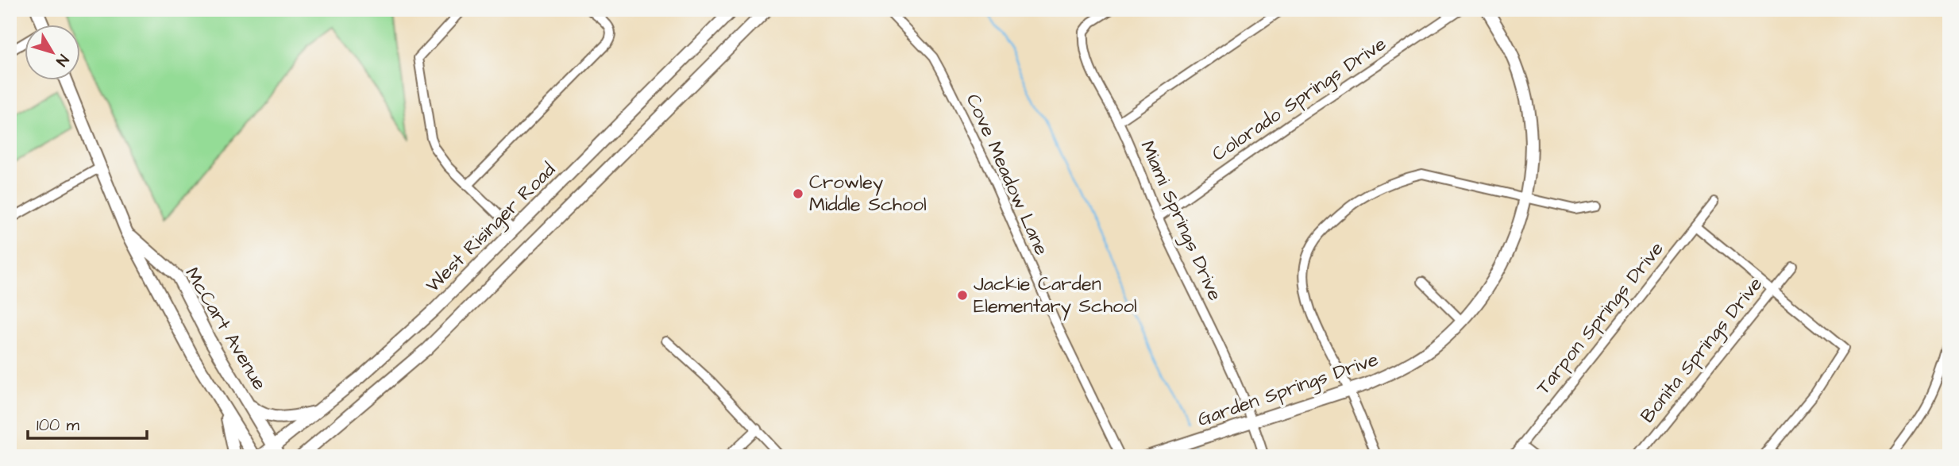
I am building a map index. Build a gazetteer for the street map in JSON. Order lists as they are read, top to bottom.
{
  "streets": {
    "main road": ["West Risinger Road", "McCart Avenue", "Garden Springs Drive"],
    "street": [
      "Colorado Springs Drive",
      "Cove Meadow Lane",
      "Miami Springs Drive",
      "Tarpon Springs Drive",
      "Bonita Springs Drive"
    ]
  },
  "crossings": [
    ["Colorado Springs Drive", "Miami Springs Drive"],
    ["Miami Springs Drive", "Garden Springs Drive"],
    ["West Risinger Road", "McCart Avenue"]
  ],
  "places": ["Crowley Middle School", "Jackie Carden Elementary School"],
  "scale_bar": "100 m",
  "north": "bottom right"
}
